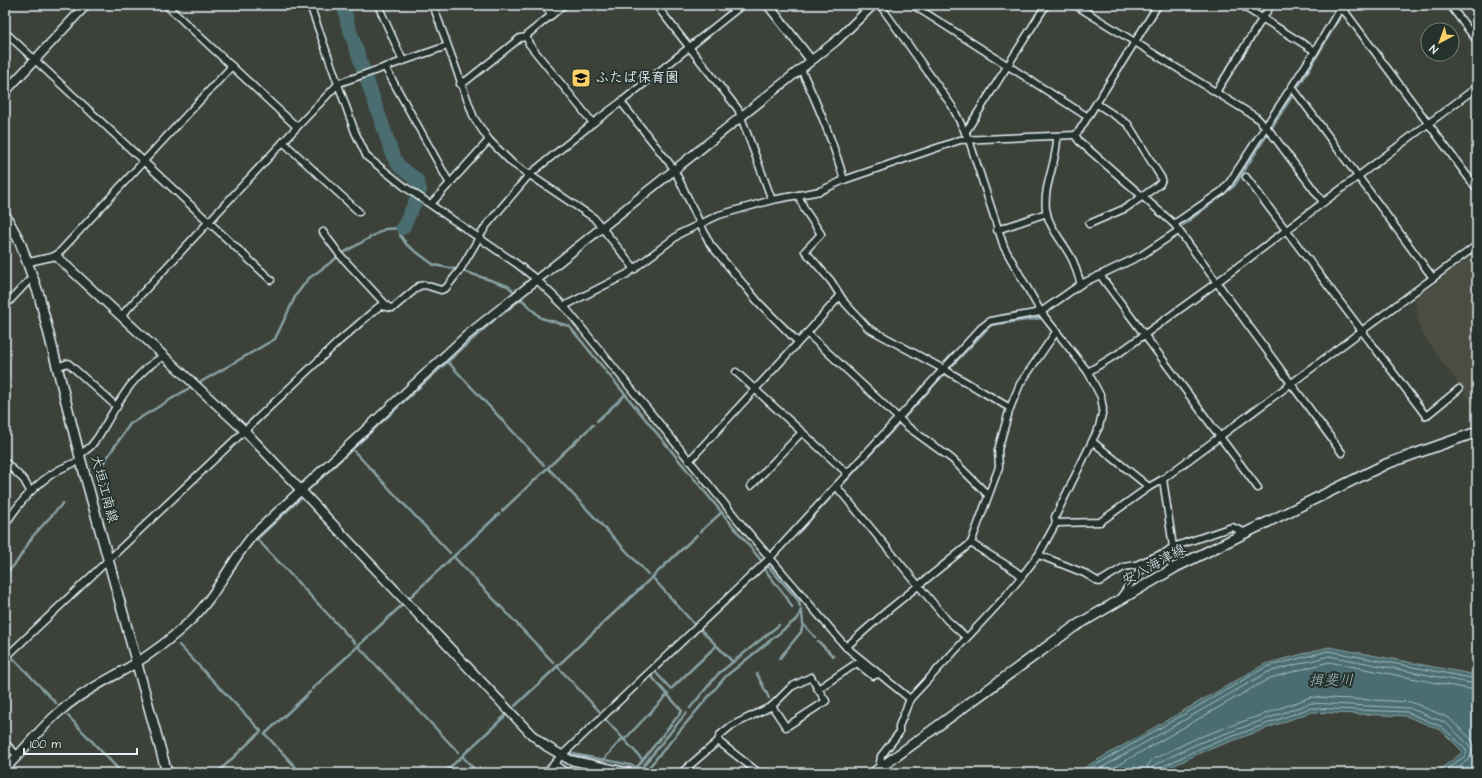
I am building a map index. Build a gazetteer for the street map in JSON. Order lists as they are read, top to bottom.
{
  "streets": {
    "main road": ["大垣江南線", "安八海津線"]
  },
  "water": ["揖斐川"],
  "places": {
    "school or university": ["ふたば保育園"]
  },
  "scale_bar": "100 m",
  "north": "bottom left"
}
